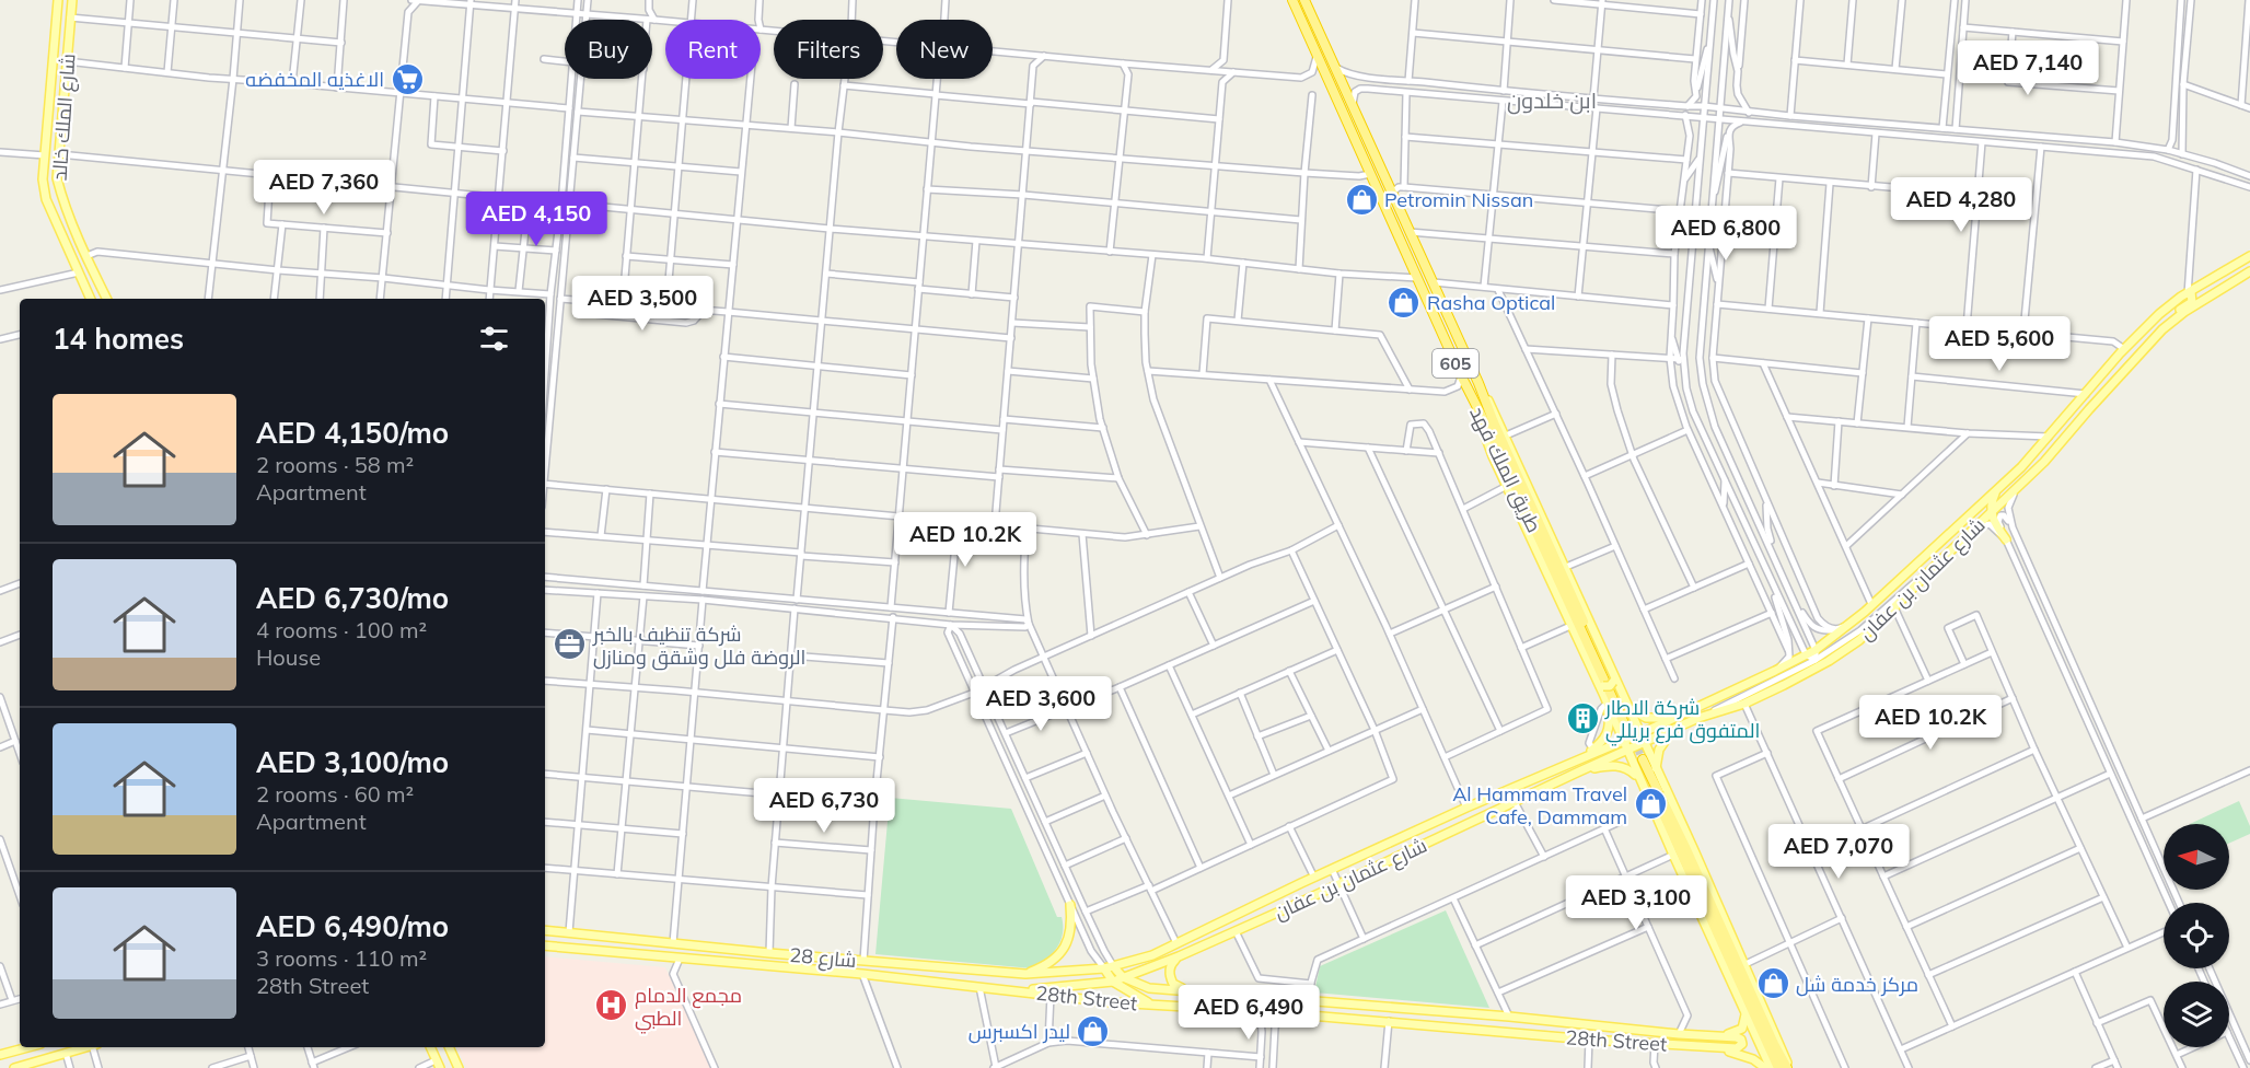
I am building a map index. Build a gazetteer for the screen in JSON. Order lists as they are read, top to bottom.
{
  "streets": {
    "highway": ["605", "طريق الملك فهد"],
    "main road": [
      "شارع الملك خالد",
      "شارع عثمان بن عفان",
      "شارع 28",
      "28th Street"
    ]
  },
  "crossings": [
    ["شارع عثمان بن عفان", "شارع 28"],
    ["شارع عثمان بن عفان", "28th Street"]
  ],
  "districts": ["ابن خلدون"],
  "places": {
    "supermarket": ["الاغذيه المخفضه"],
    "shop": [
      "Petromin Nissan",
      "Rasha Optical",
      "Al Hammam Travel Cafe, Dammam",
      "مركز خدمة شل",
      "ليدر اكسبرس"
    ],
    "office": ["شركة تنظيف بالخبر الروضة فلل وشقق ومنازل"],
    "building": ["شركة الاطار المتفوق فرع بريللي"],
    "hospital": ["مجمع الدمام الطبي"]
  },
  "north": "left",
  "page": {
    "chip": [
      "Buy",
      "Rent",
      "Filters",
      "New"
    ],
    "price": [
      "AED 7,140",
      "AED 7,360",
      "AED 4,280",
      "AED 4,150",
      "AED 6,800",
      "AED 3,500",
      "AED 5,600",
      "AED 10.2K",
      "AED 3,600",
      "AED 10.2K",
      "AED 6,730",
      "AED 7,070",
      "AED 3,100",
      "AED 6,490"
    ],
    "heading": "14 homes",
    "list": [
      {
        "name": "AED 4,150/mo",
        "note": "2 rooms · 58 m² · Apartment"
      },
      {
        "name": "AED 6,730/mo",
        "note": "4 rooms · 100 m² · House"
      },
      {
        "name": "AED 3,100/mo",
        "note": "2 rooms · 60 m² · Apartment"
      },
      {
        "name": "AED 6,490/mo",
        "note": "3 rooms · 110 m² · 28th Street"
      }
    ]
  }
}
